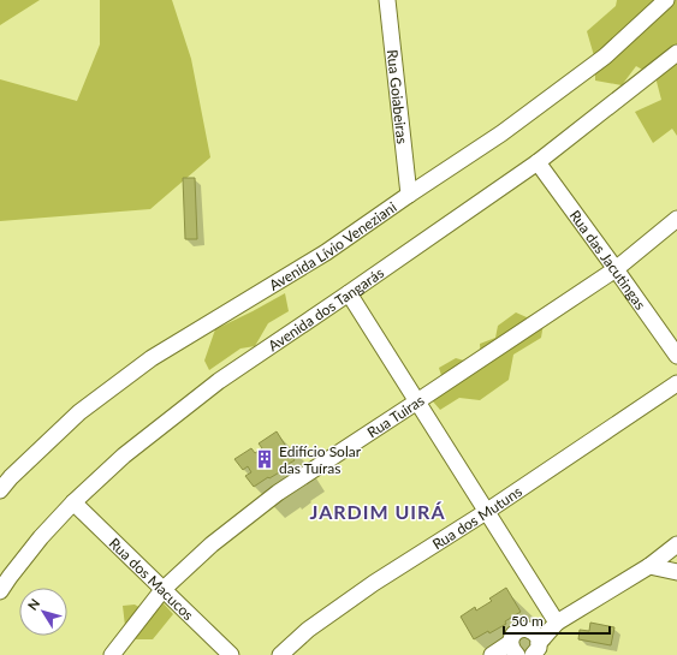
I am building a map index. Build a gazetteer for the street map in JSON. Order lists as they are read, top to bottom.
{
  "streets": {
    "street": [
      "Rua Goiabeiras",
      "Avenida Lívio Veneziani",
      "Rua das Jacutingas",
      "Avenida dos Tangarás",
      "Rua Tuiras",
      "Rua dos Mutuns",
      "Rua dos Macucos"
    ]
  },
  "crossings": [
    ["Rua Goiabeiras", "Avenida Lívio Veneziani"],
    ["Rua das Jacutingas", "Avenida dos Tangarás"],
    ["Rua das Jacutingas", "Rua Tuiras"],
    ["Avenida dos Tangarás", "Rua dos Macucos"],
    ["Rua Tuiras", "Rua dos Macucos"]
  ],
  "districts": ["JARDIM UIRÁ"],
  "places": {
    "building": ["Edifício Solar das Tuíras"]
  },
  "scale_bar": "50 m",
  "north": "top left"
}
